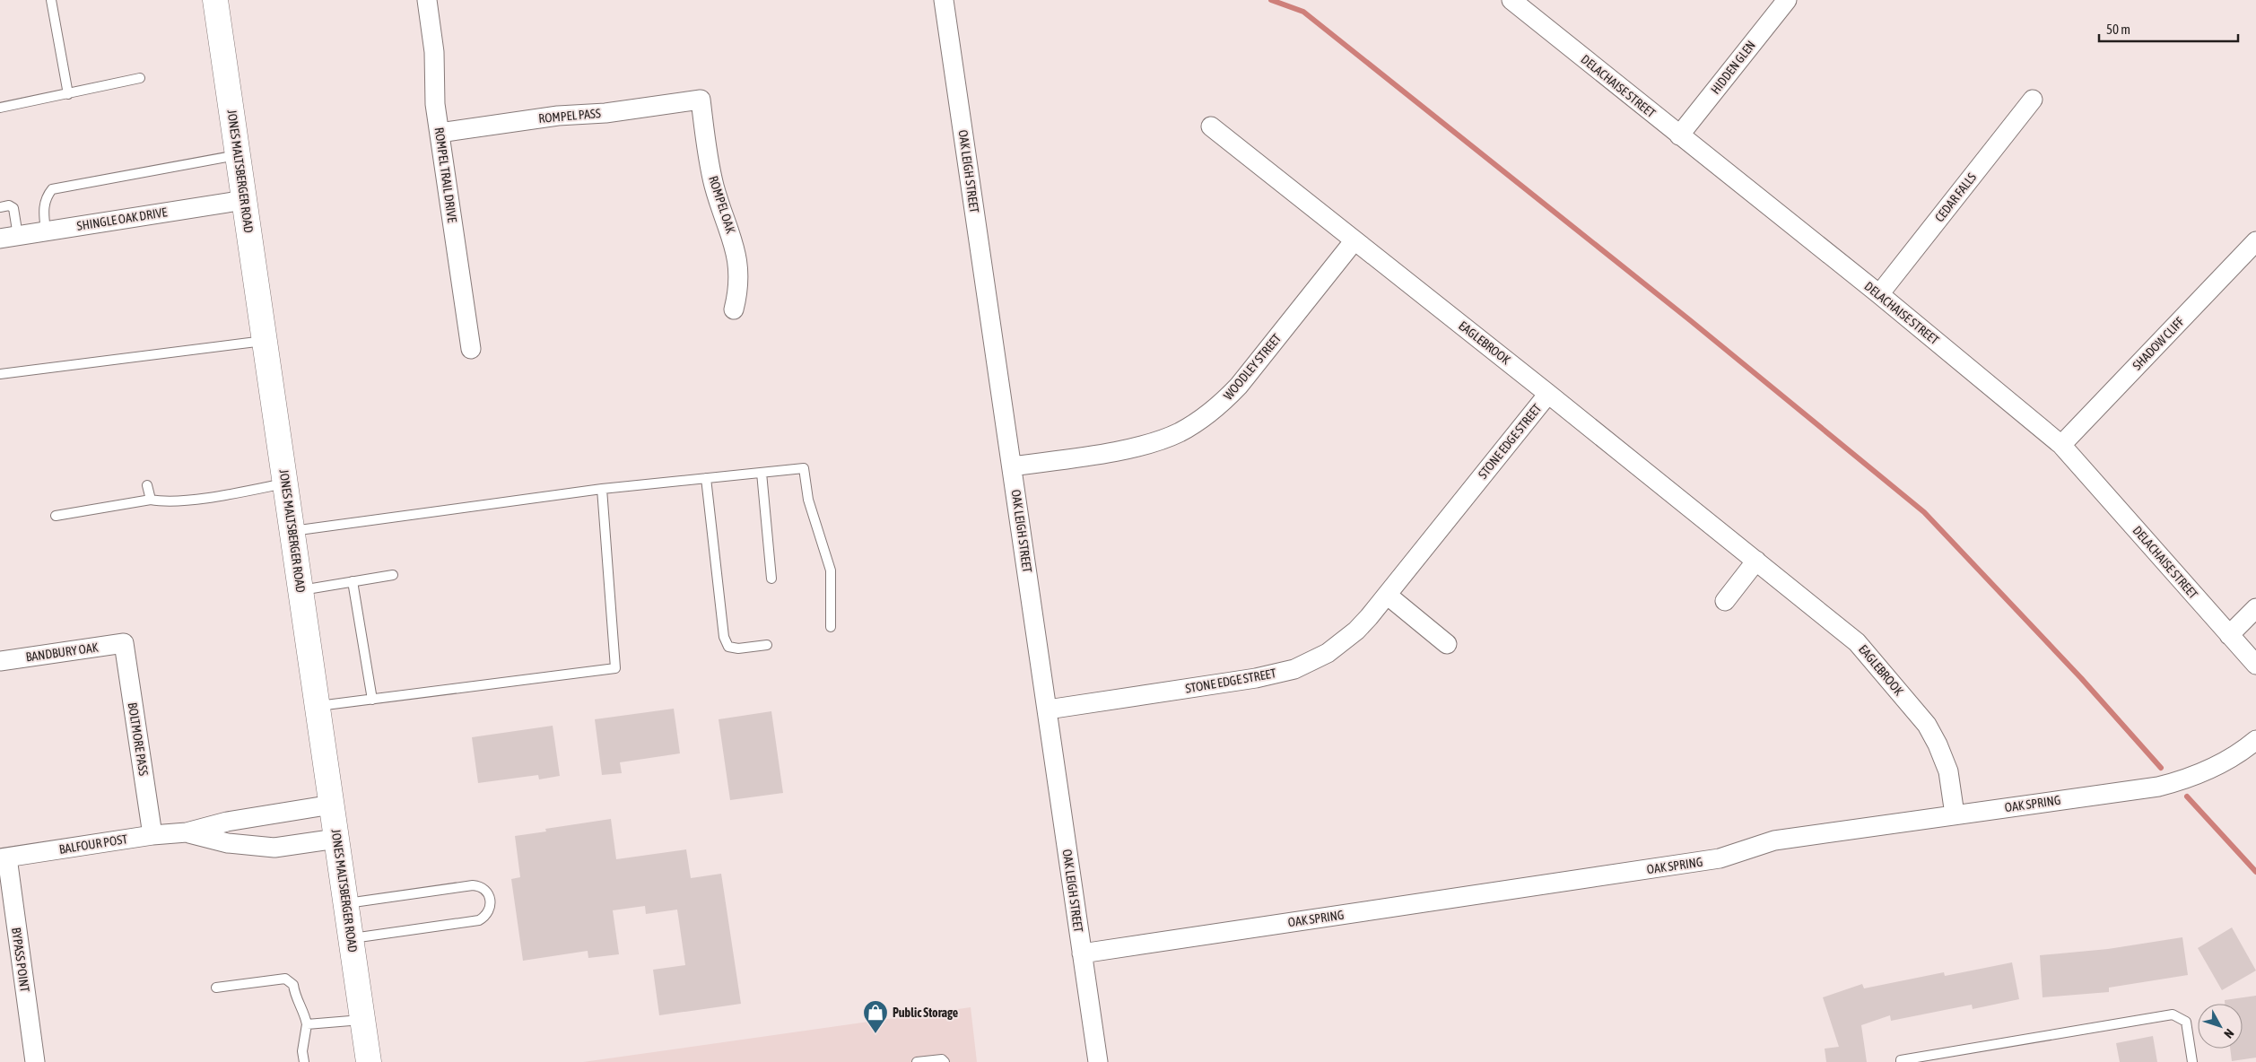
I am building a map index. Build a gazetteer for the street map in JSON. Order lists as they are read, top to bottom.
{
  "streets": {
    "main road": ["JONES MALTSBERGER ROAD"],
    "street": [
      "HIDDEN GLEN",
      "DELACHAISE STREET",
      "ROMPEL PASS",
      "OAK LEIGH STREET",
      "ROMPEL TRAIL DRIVE",
      "CEDAR FALLS",
      "ROMPEL OAK",
      "SHINGLE OAK DRIVE",
      "EAGLEBROOK",
      "SHADOW CLIFF",
      "WOODLEY STREET",
      "STONE EDGE STREET",
      "BANDBURY OAK",
      "BOLTMORE PASS",
      "OAK SPRING",
      "BALFOUR POST",
      "BYPASS POINT"
    ]
  },
  "crossings": [
    ["HIDDEN GLEN", "DELACHAISE STREET"],
    ["DELACHAISE STREET", "CEDAR FALLS"],
    ["DELACHAISE STREET", "SHADOW CLIFF"],
    ["ROMPEL PASS", "ROMPEL TRAIL DRIVE"],
    ["ROMPEL PASS", "ROMPEL OAK"],
    ["JONES MALTSBERGER ROAD", "SHINGLE OAK DRIVE"],
    ["JONES MALTSBERGER ROAD", "BALFOUR POST"],
    ["OAK LEIGH STREET", "WOODLEY STREET"],
    ["OAK LEIGH STREET", "STONE EDGE STREET"],
    ["OAK LEIGH STREET", "OAK SPRING"],
    ["EAGLEBROOK", "WOODLEY STREET"],
    ["EAGLEBROOK", "STONE EDGE STREET"],
    ["EAGLEBROOK", "OAK SPRING"],
    ["BANDBURY OAK", "BOLTMORE PASS"],
    ["BOLTMORE PASS", "BALFOUR POST"],
    ["BALFOUR POST", "BYPASS POINT"]
  ],
  "places": {
    "shop": ["Public Storage"]
  },
  "scale_bar": "50 m",
  "north": "bottom right"
}
